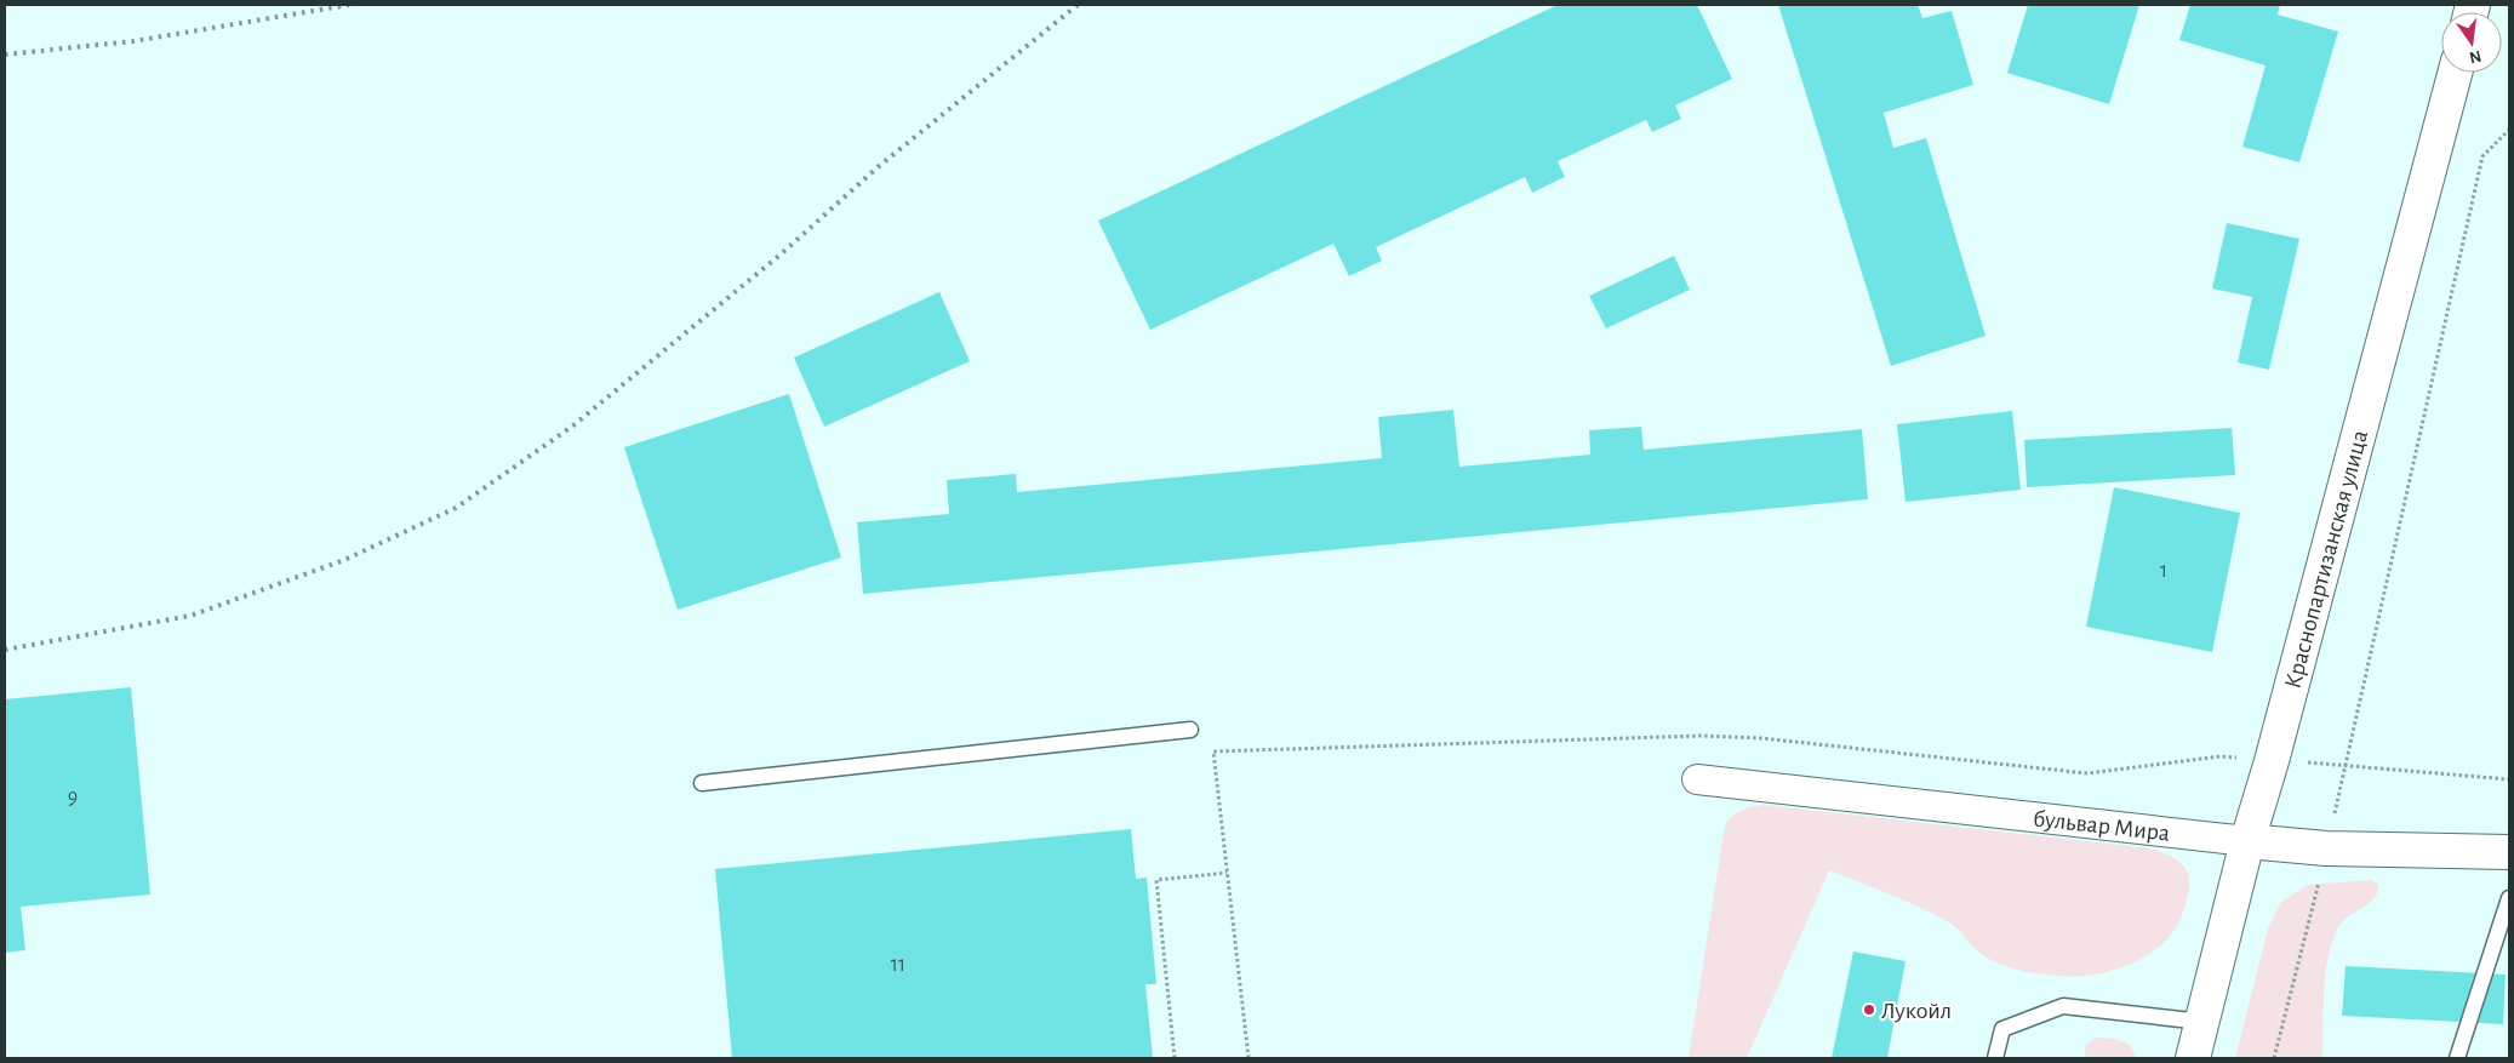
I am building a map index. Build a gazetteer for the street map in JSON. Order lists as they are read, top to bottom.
{
  "streets": {
    "main road": ["Краснопартизанская улица", "бульвар Мира"]
  },
  "crossings": [
    ["Краснопартизанская улица", "бульвар Мира"]
  ],
  "places": ["Лукойл"],
  "house_numbers": ["1", "9", "11"],
  "north": "bottom"
}
